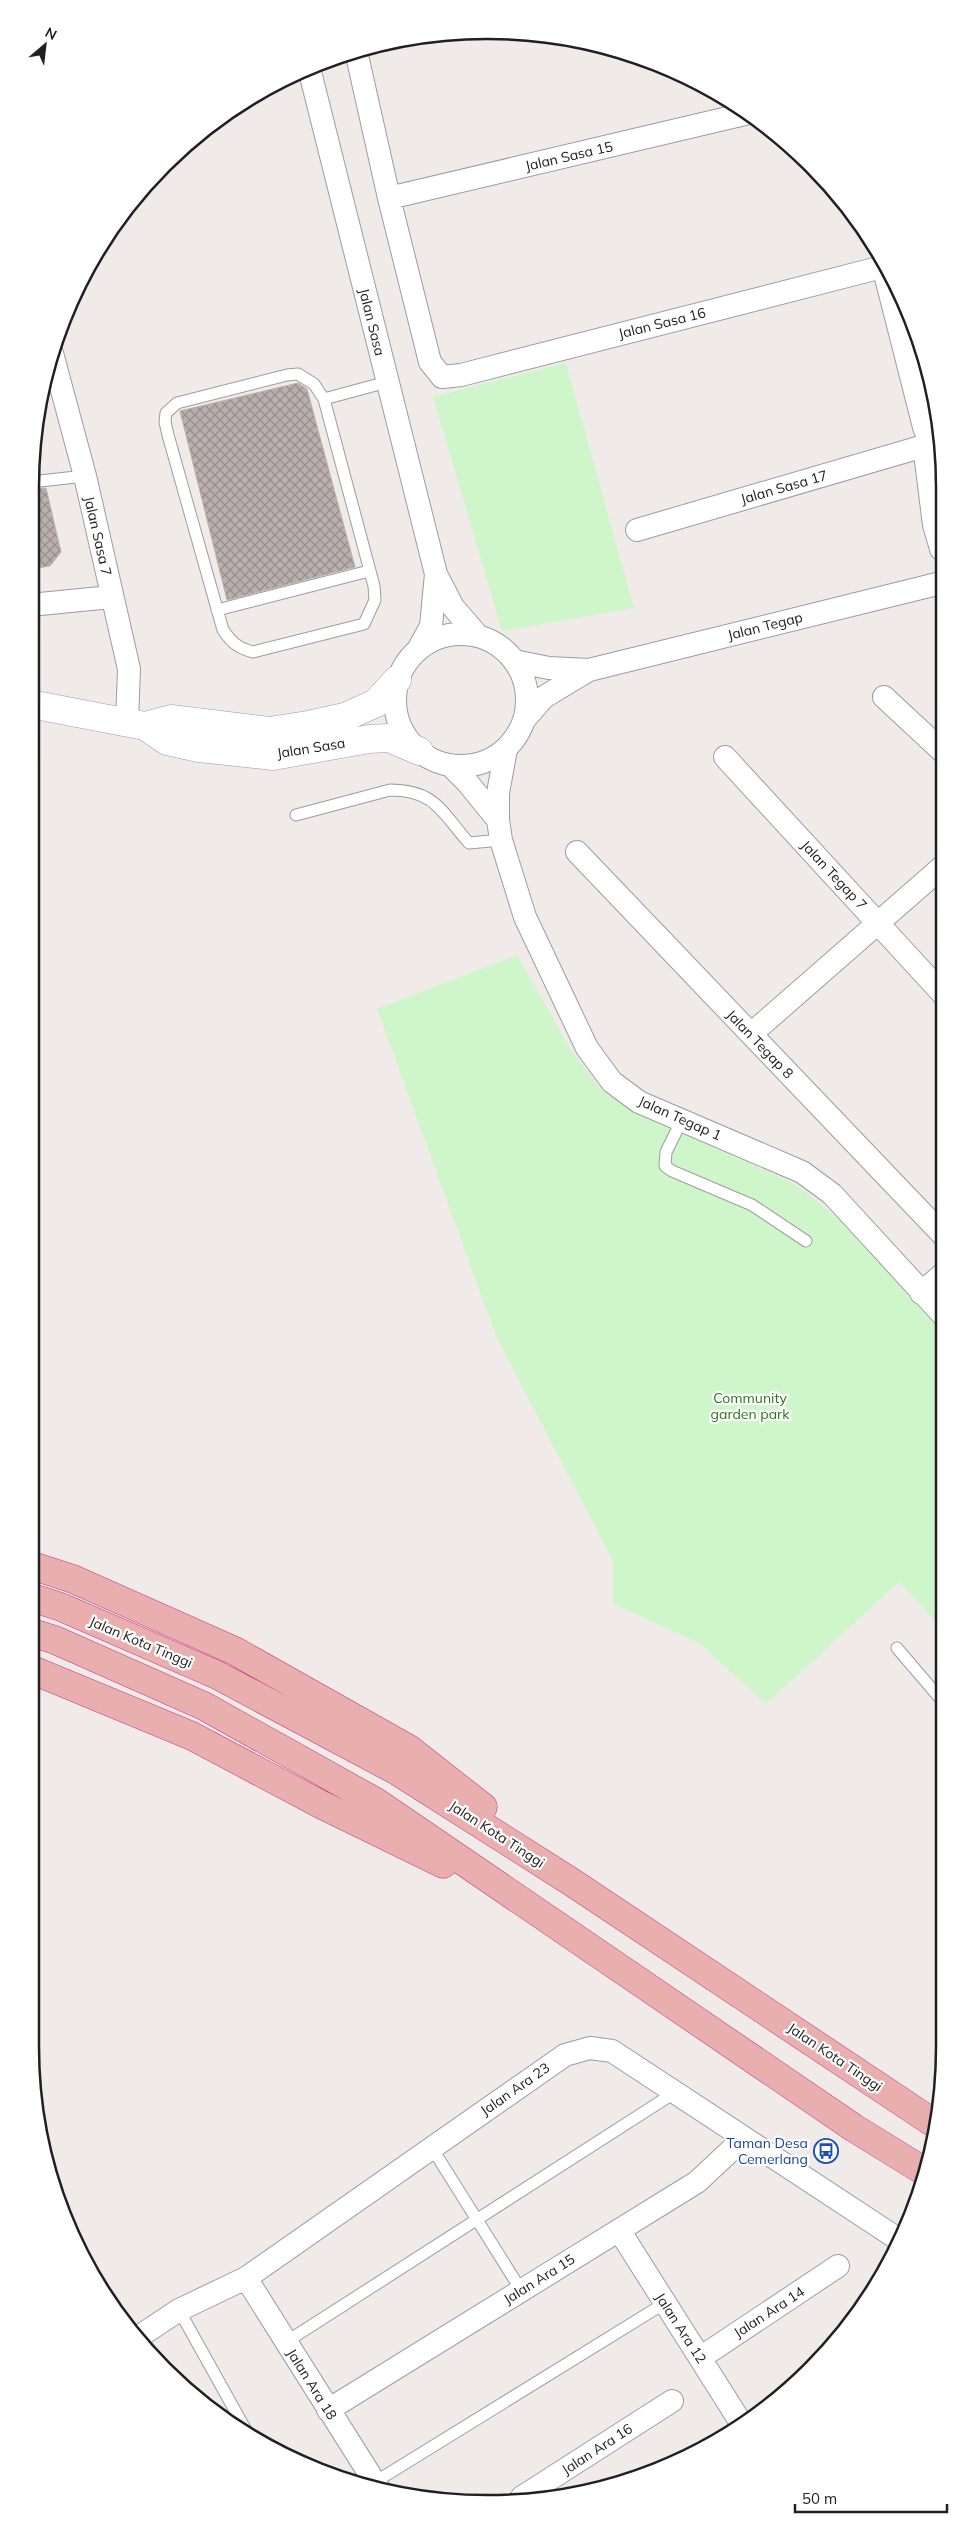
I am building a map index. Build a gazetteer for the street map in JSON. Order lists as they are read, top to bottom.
{
  "streets": {
    "highway": ["Jalan Kota Tinggi"],
    "street": [
      "Jalan Sasa 15",
      "Jalan Sasa",
      "Jalan Sasa 16",
      "Jalan Sasa 17",
      "Jalan Sasa 7",
      "Jalan Tegap",
      "Jalan Tegap 7",
      "Jalan Tegap 8",
      "Jalan Tegap 1",
      "Jalan Ara 23",
      "Jalan Ara 15",
      "Jalan Ara 14",
      "Jalan Ara 12",
      "Jalan Ara 18",
      "Jalan Ara 16"
    ]
  },
  "crossings": [
    ["Jalan Sasa 15", "Jalan Sasa 16"],
    ["Jalan Sasa", "Jalan Sasa 7"],
    ["Jalan Sasa", "Jalan Tegap"],
    ["Jalan Sasa", "Jalan Tegap 1"],
    ["Jalan Tegap", "Jalan Tegap 1"],
    ["Jalan Ara 23", "Jalan Ara 15"],
    ["Jalan Ara 23", "Jalan Ara 18"],
    ["Jalan Ara 15", "Jalan Ara 12"],
    ["Jalan Ara 15", "Jalan Ara 18"],
    ["Jalan Ara 14", "Jalan Ara 12"]
  ],
  "parks": ["Community garden park"],
  "places": {
    "bus stop": ["Taman Desa Cemerlang"]
  },
  "scale_bar": "50 m",
  "north": "top right"
}
